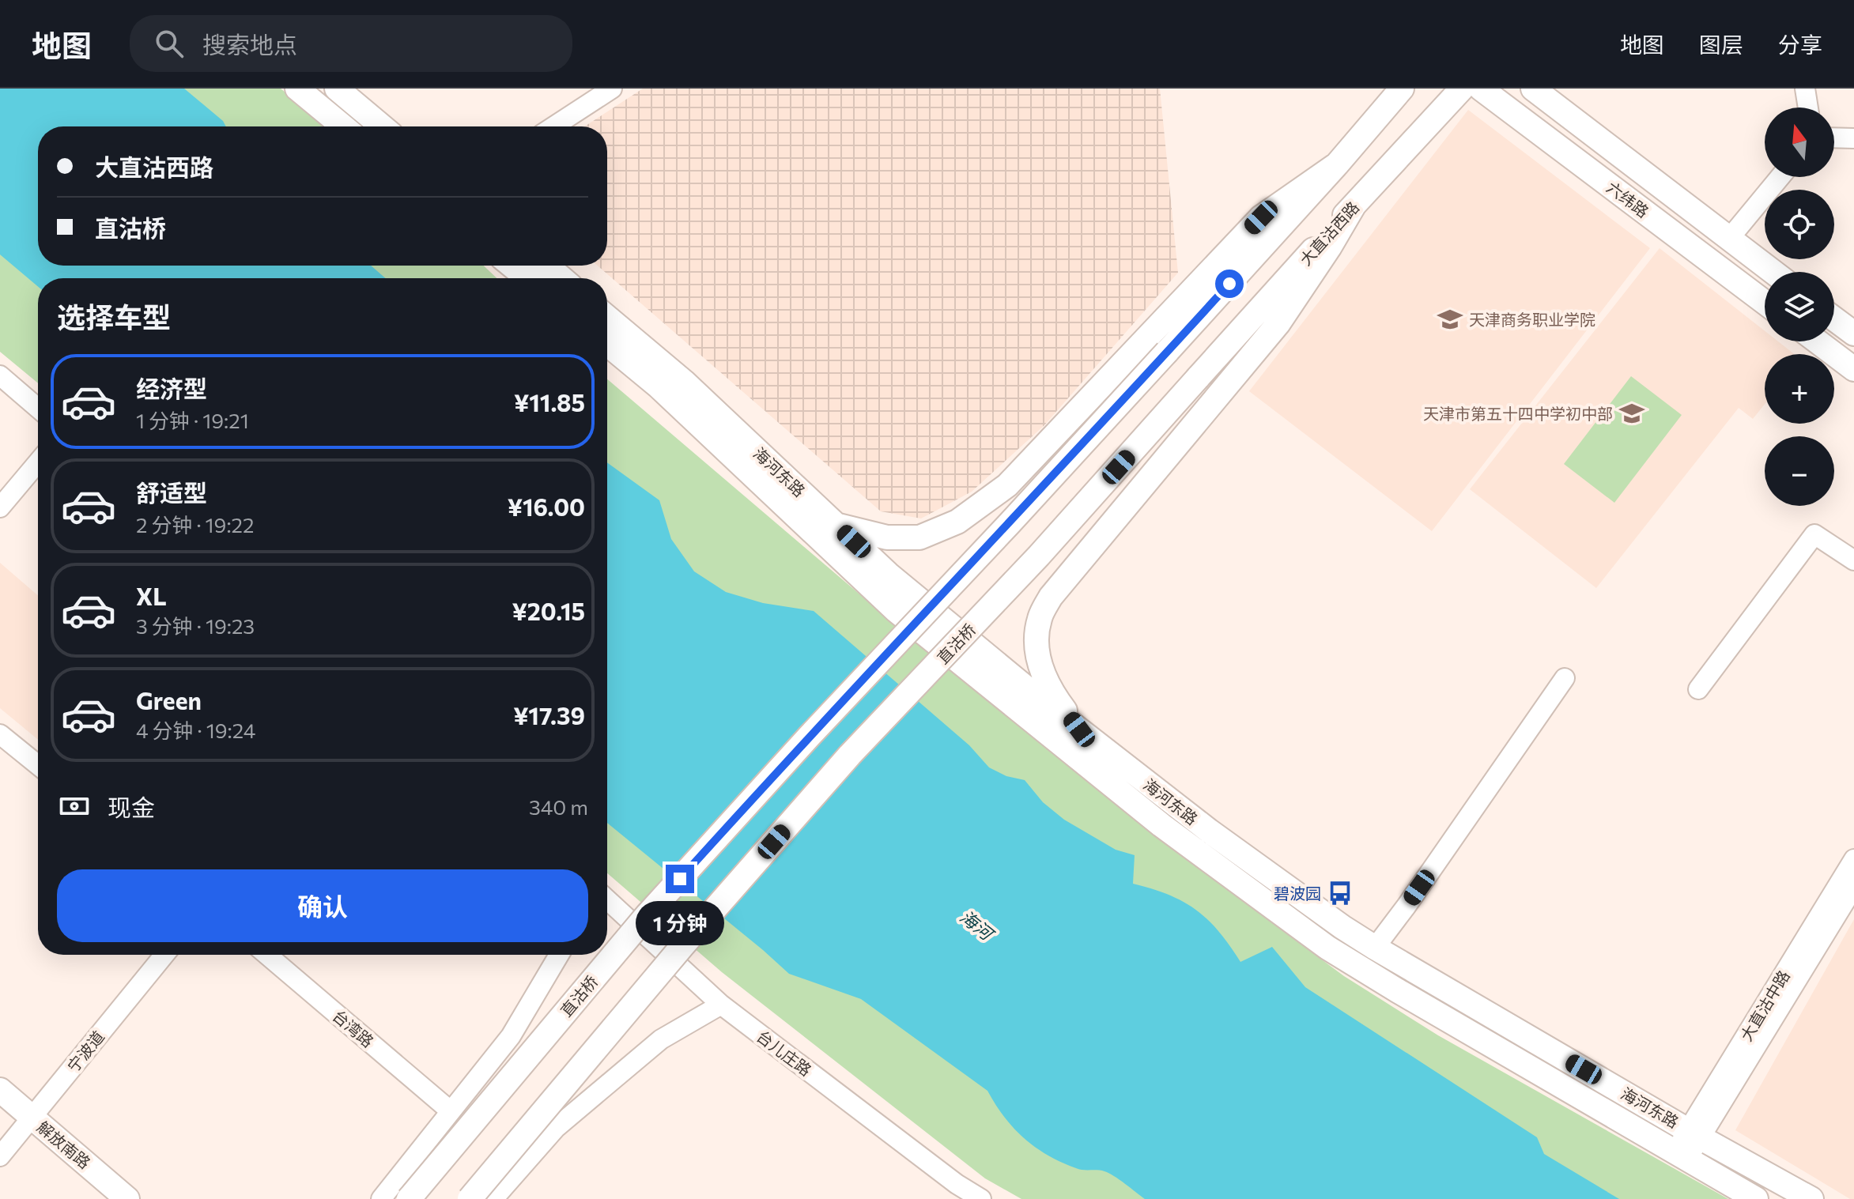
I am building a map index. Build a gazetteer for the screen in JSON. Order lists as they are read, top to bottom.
{
  "streets": {
    "main road": [
      "六纬路",
      "大直沽西路",
      "海河东路",
      "直沽桥",
      "解放南路"
    ],
    "street": [
      "大直沽中路",
      "台湾路",
      "宁波道",
      "台儿庄路"
    ]
  },
  "crossings": [
    ["大直沽西路", "直沽桥"],
    ["海河东路", "大直沽中路"],
    ["宁波道", "解放南路"]
  ],
  "water": ["海河"],
  "places": {
    "school or university": ["天津商务职业学院", "天津市第五十四中学初中部"],
    "bus stop": ["碧波园"]
  },
  "north": "top",
  "page": {
    "header": "地图",
    "search": "搜索地点",
    "nav": ["地图", "图层", "分享"],
    "map_buttons": ["+", "−"],
    "banner": ["大直沽西路", "直沽桥"],
    "heading": "选择车型",
    "list": [
      {
        "name": "经济型",
        "note": "1 分钟 · 19:21",
        "value": "¥11.85"
      },
      {
        "name": "舒适型",
        "note": "2 分钟 · 19:22",
        "value": "¥16.00"
      },
      {
        "name": "XL",
        "note": "3 分钟 · 19:23",
        "value": "¥20.15"
      },
      {
        "name": "Green",
        "note": "4 分钟 · 19:24",
        "value": "¥17.39"
      }
    ],
    "pay": ["现金", "340 m"],
    "buttons": "确认",
    "bubble": "1 分钟"
  }
}
